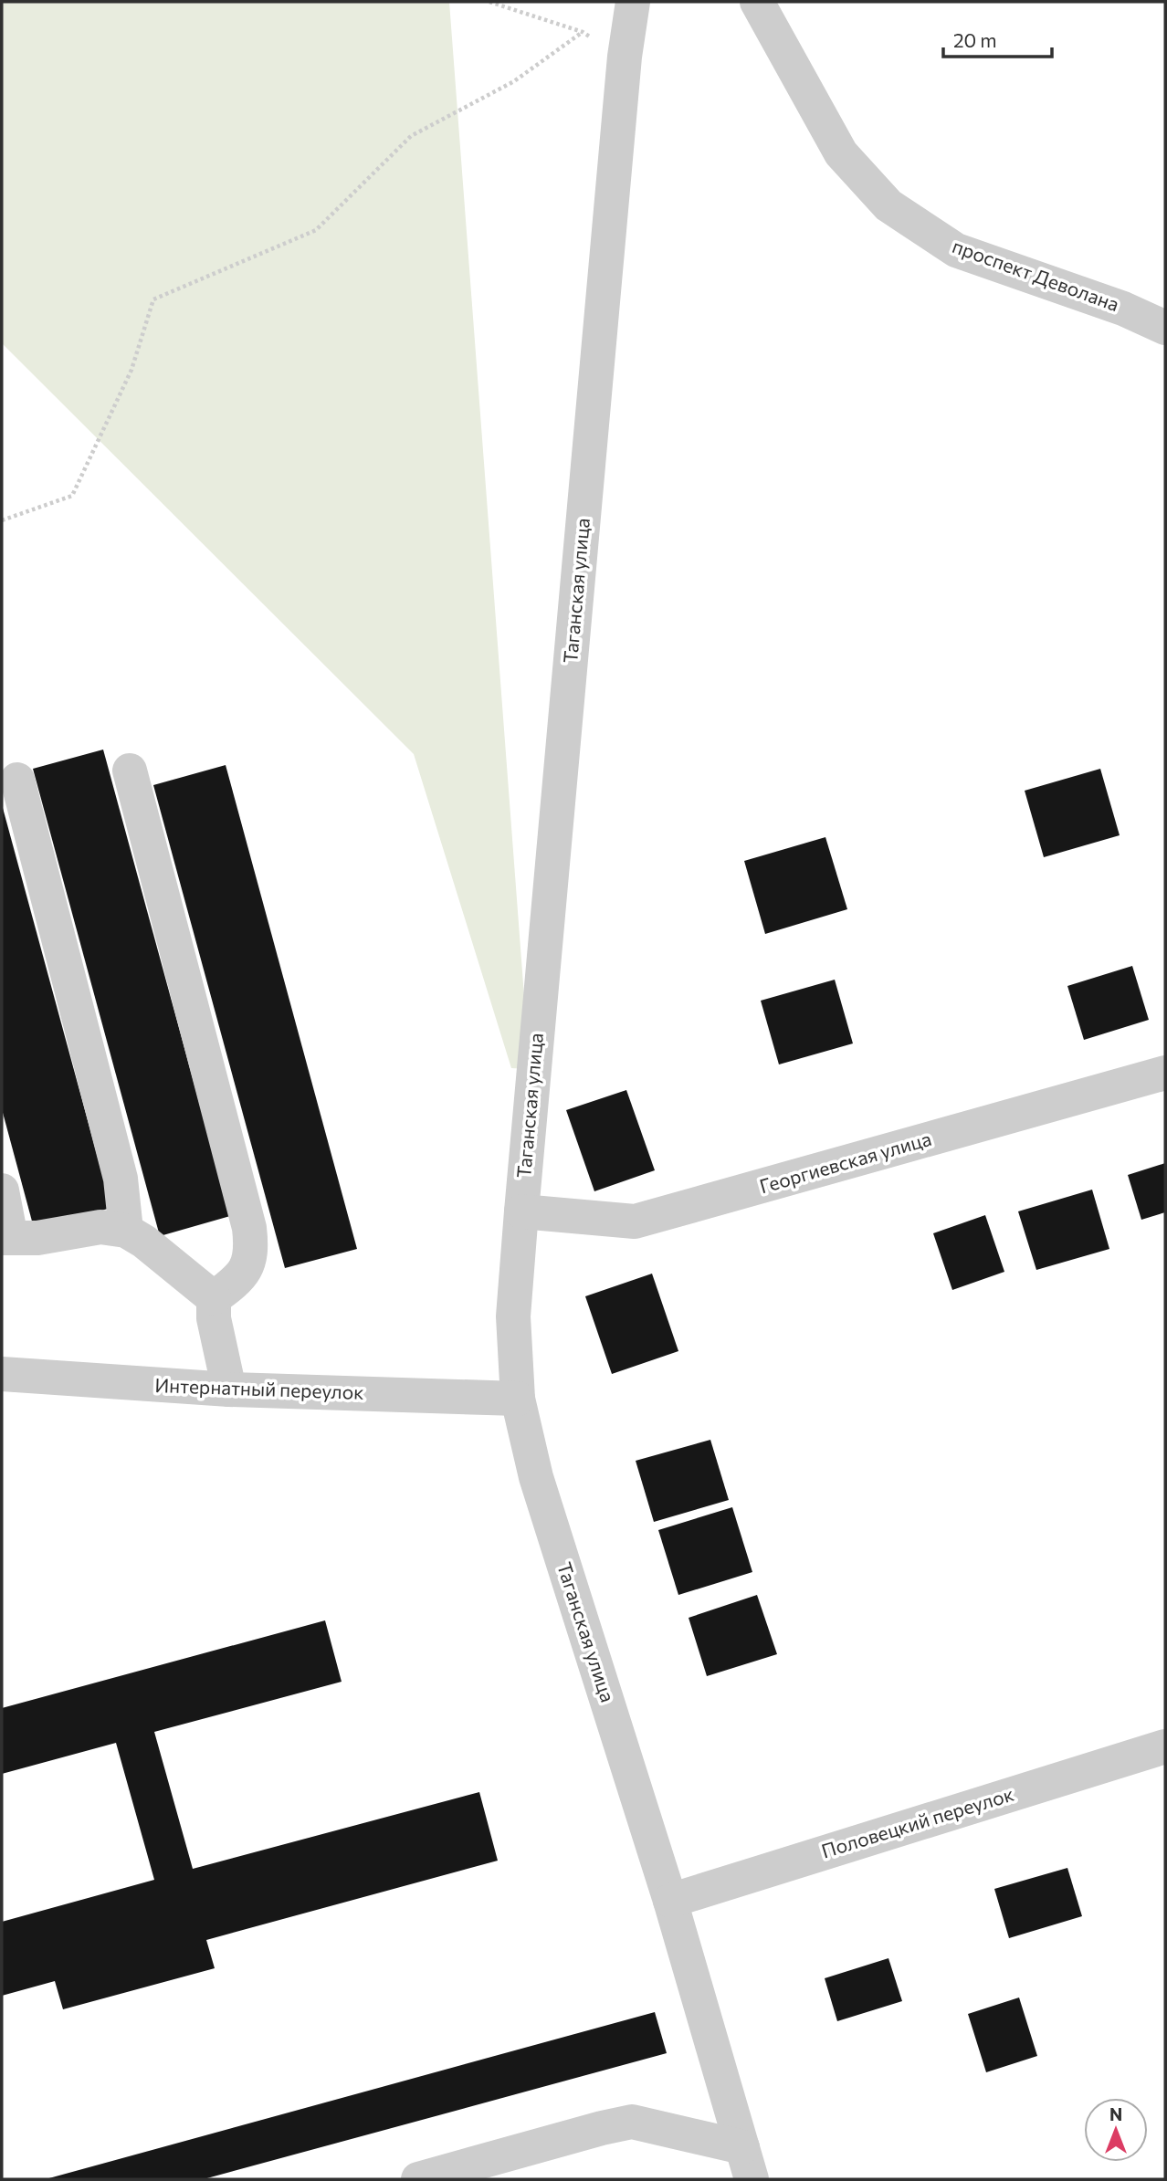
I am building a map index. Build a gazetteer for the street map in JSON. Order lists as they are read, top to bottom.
{
  "streets": {
    "street": [
      "проспект Деволана",
      "Таганская улица",
      "Георгиевская улица",
      "Интернатный переулок",
      "Половецкий переулок"
    ]
  },
  "crossings": [
    ["Таганская улица", "Георгиевская улица"],
    ["Таганская улица", "Интернатный переулок"],
    ["Таганская улица", "Половецкий переулок"]
  ],
  "scale_bar": "20 m",
  "north": "top"
}
